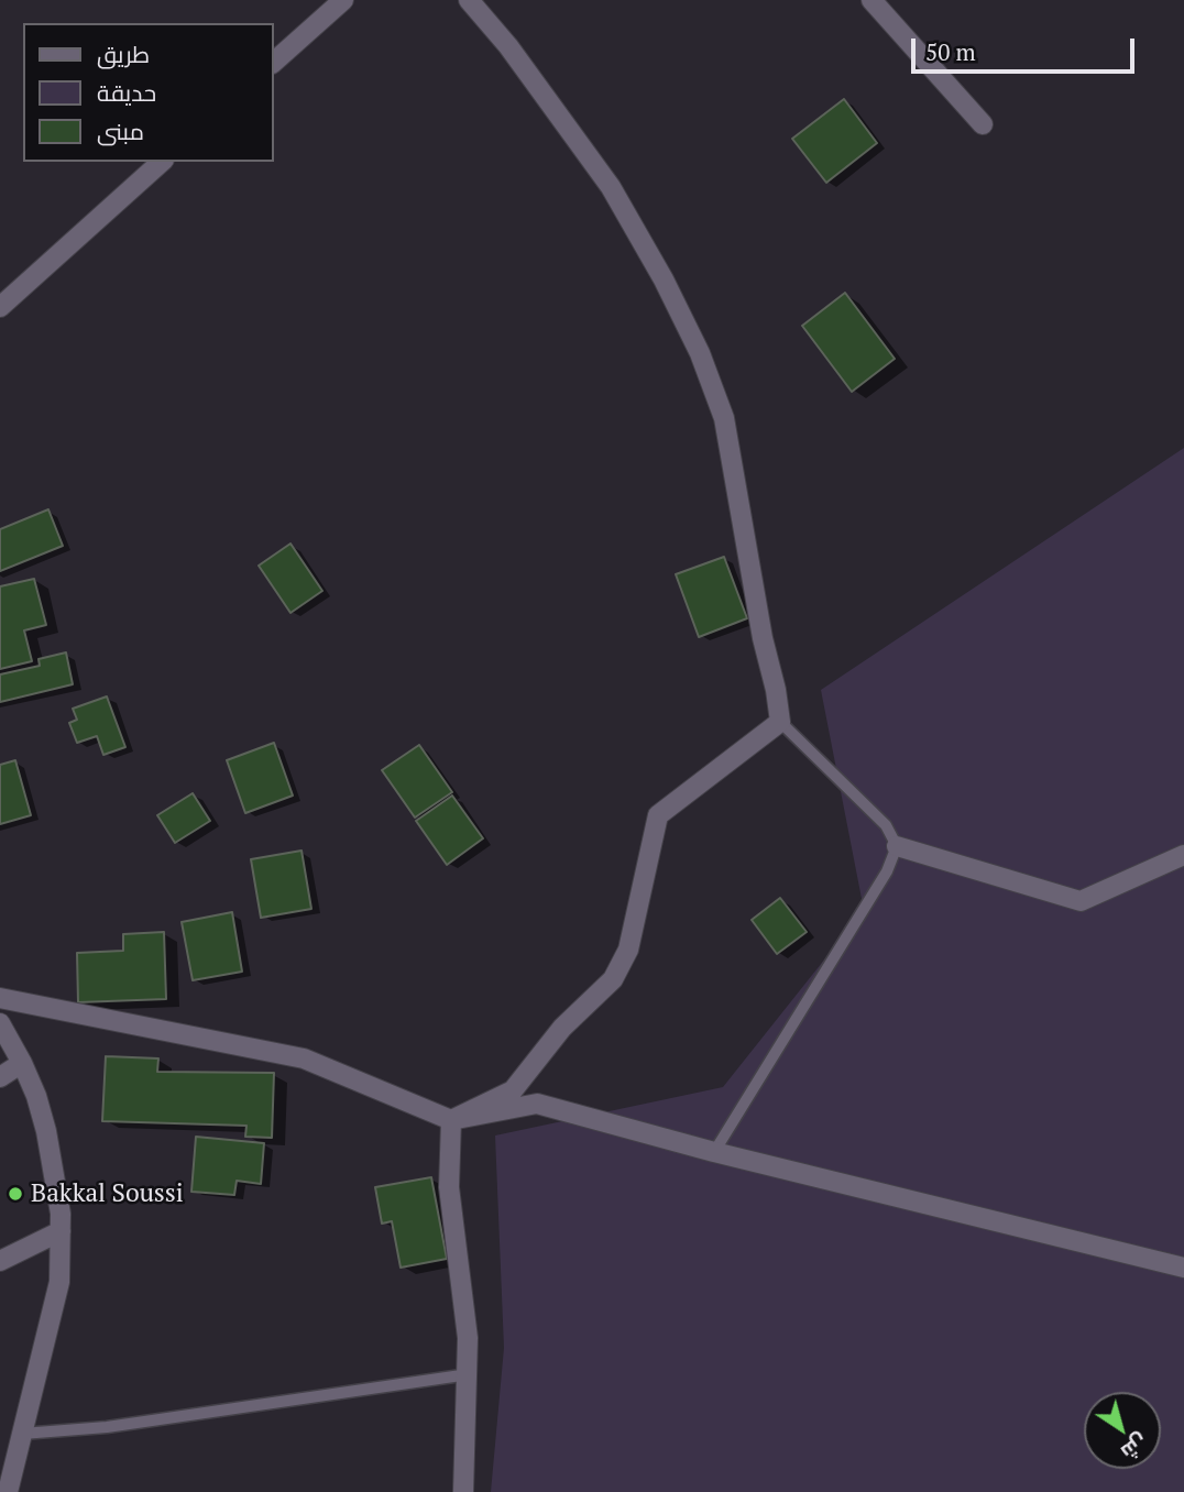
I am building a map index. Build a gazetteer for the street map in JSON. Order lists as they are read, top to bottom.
{
  "places": ["Bakkal Soussi"],
  "legend": ["طريق", "حديقة", "مبنى"],
  "scale_bar": "50 m",
  "north": "bottom right"
}
